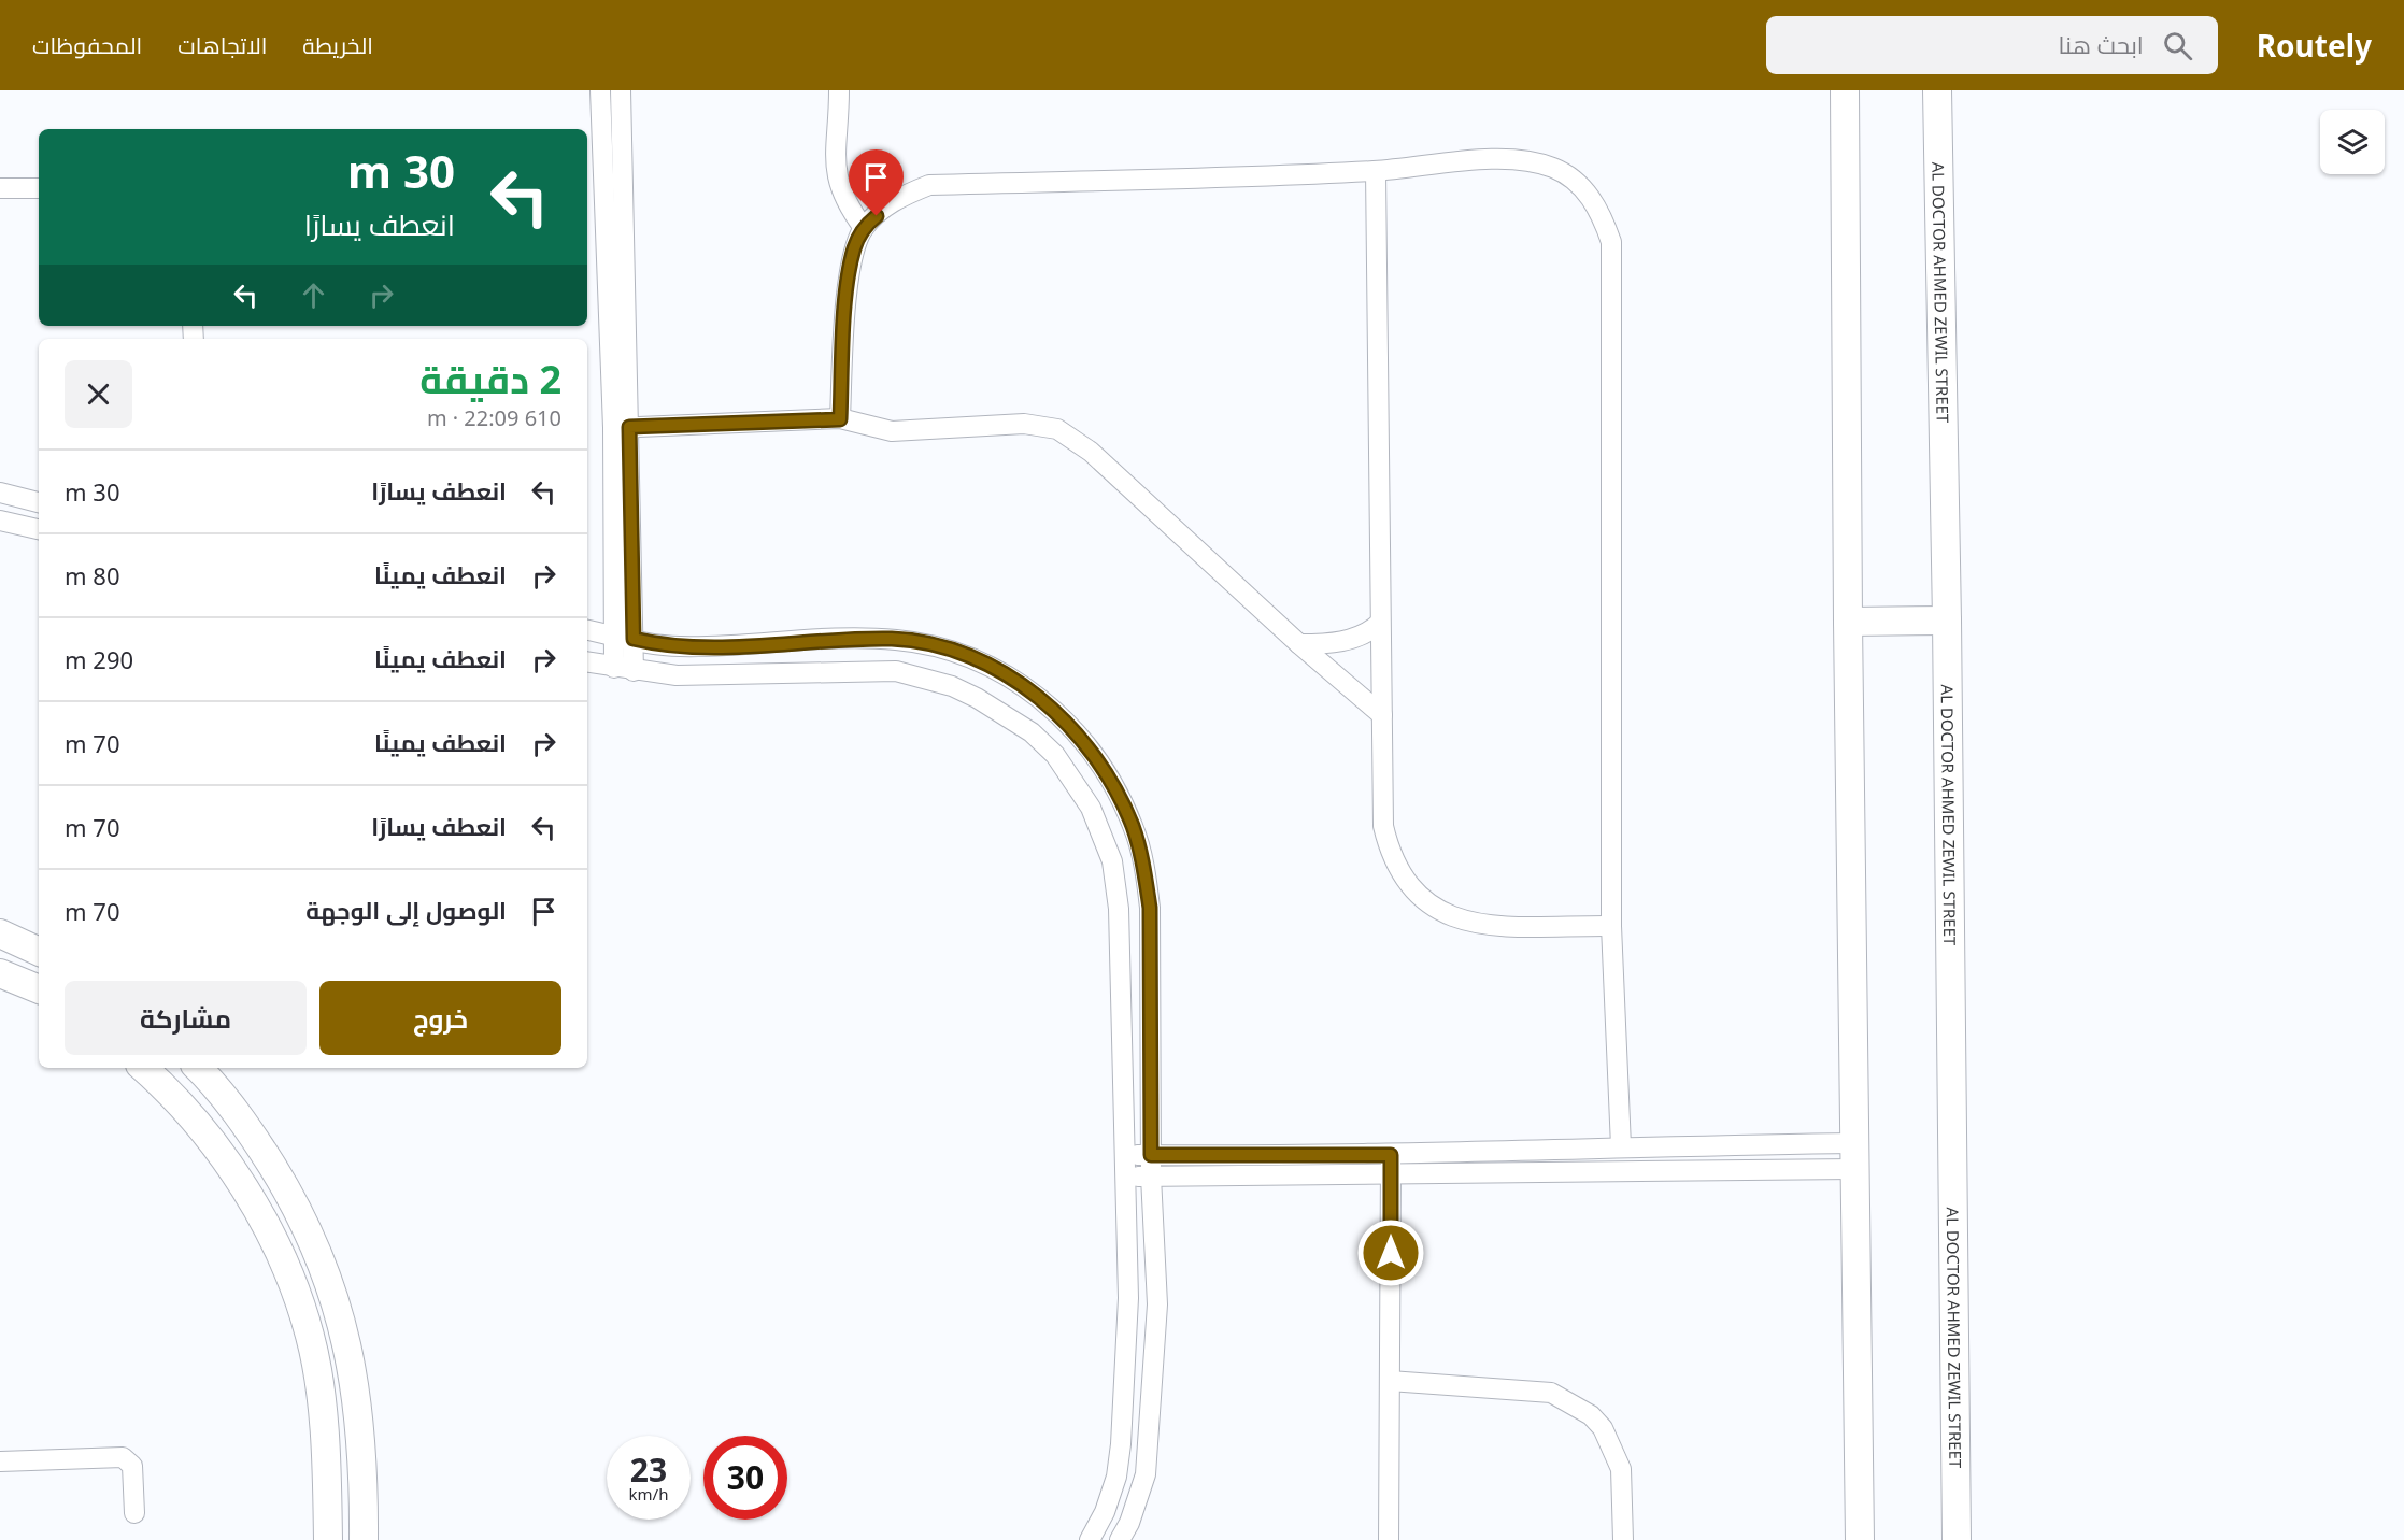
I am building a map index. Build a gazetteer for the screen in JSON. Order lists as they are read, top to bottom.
{
  "streets": {
    "street": ["AL DOCTOR AHMED ZEWIL STREET"]
  },
  "page": {
    "header": "Routely",
    "search": "ابحث هنا",
    "nav": ["الخريطة", "الاتجاهات", "المحفوظات"],
    "turn": ["30 m", "انعطف يسارًا"],
    "heading": ["2 دقيقة", "610 m · 22:09"],
    "list": [
      {
        "name": "انعطف يسارًا",
        "value": "30 m"
      },
      {
        "name": "انعطف يمينًا",
        "value": "80 m"
      },
      {
        "name": "انعطف يمينًا",
        "value": "290 m"
      },
      {
        "name": "انعطف يمينًا",
        "value": "70 m"
      },
      {
        "name": "انعطف يسارًا",
        "value": "70 m"
      },
      {
        "name": "الوصول إلى الوجهة",
        "value": "70 m"
      }
    ],
    "buttons": ["خروج", "مشاركة"],
    "speed": "23 km/h",
    "limit": "30"
  }
}
